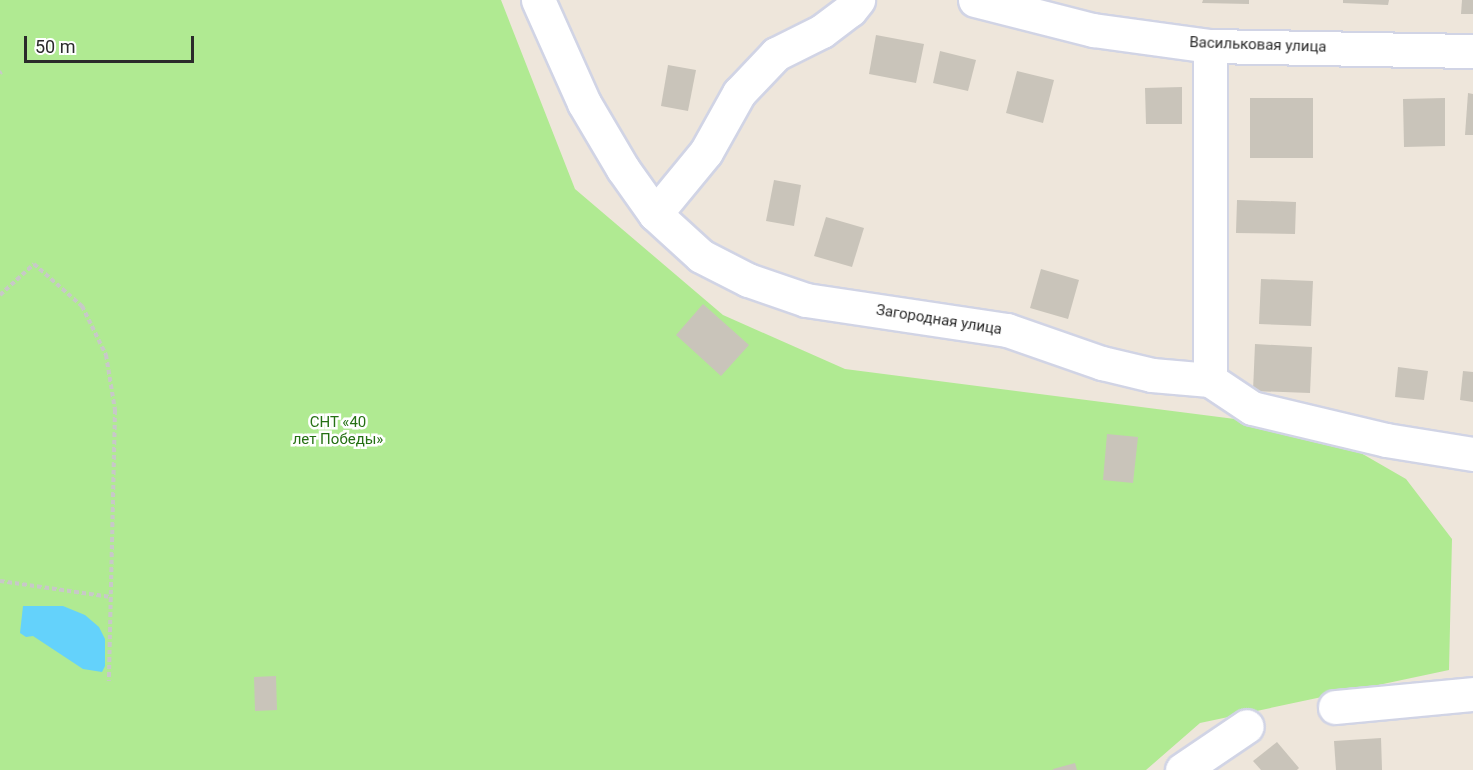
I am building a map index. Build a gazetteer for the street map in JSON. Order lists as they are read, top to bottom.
{
  "streets": {
    "street": ["Васильковая улица", "Загородная улица"]
  },
  "parks": ["СНТ «40 лет Победы»"],
  "scale_bar": "50 m"
}
